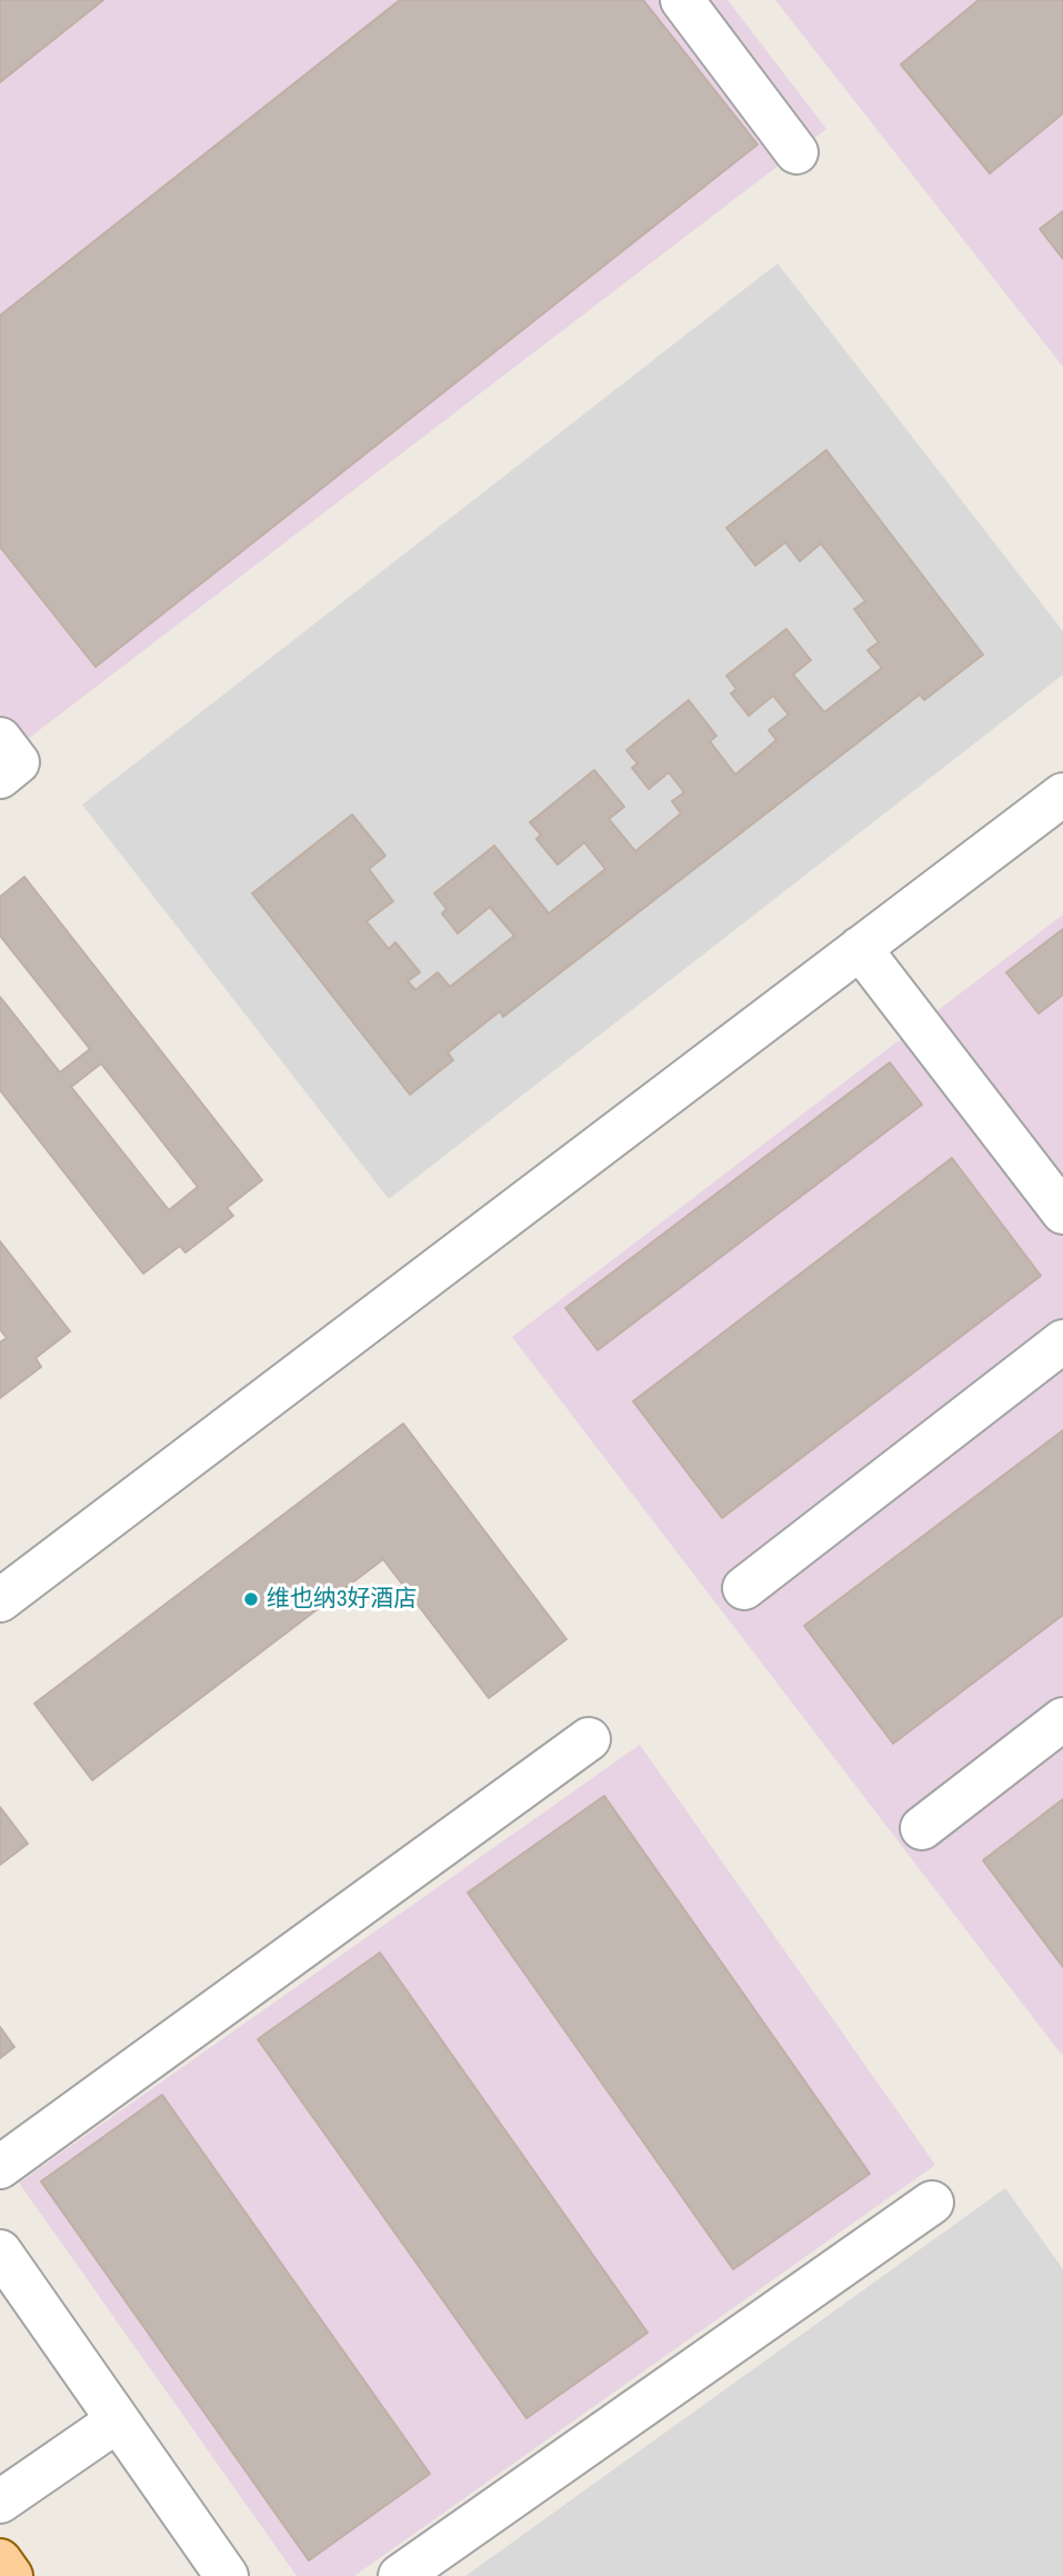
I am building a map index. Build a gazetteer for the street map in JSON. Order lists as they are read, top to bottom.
{
  "places": ["维也纳3好酒店"]
}
